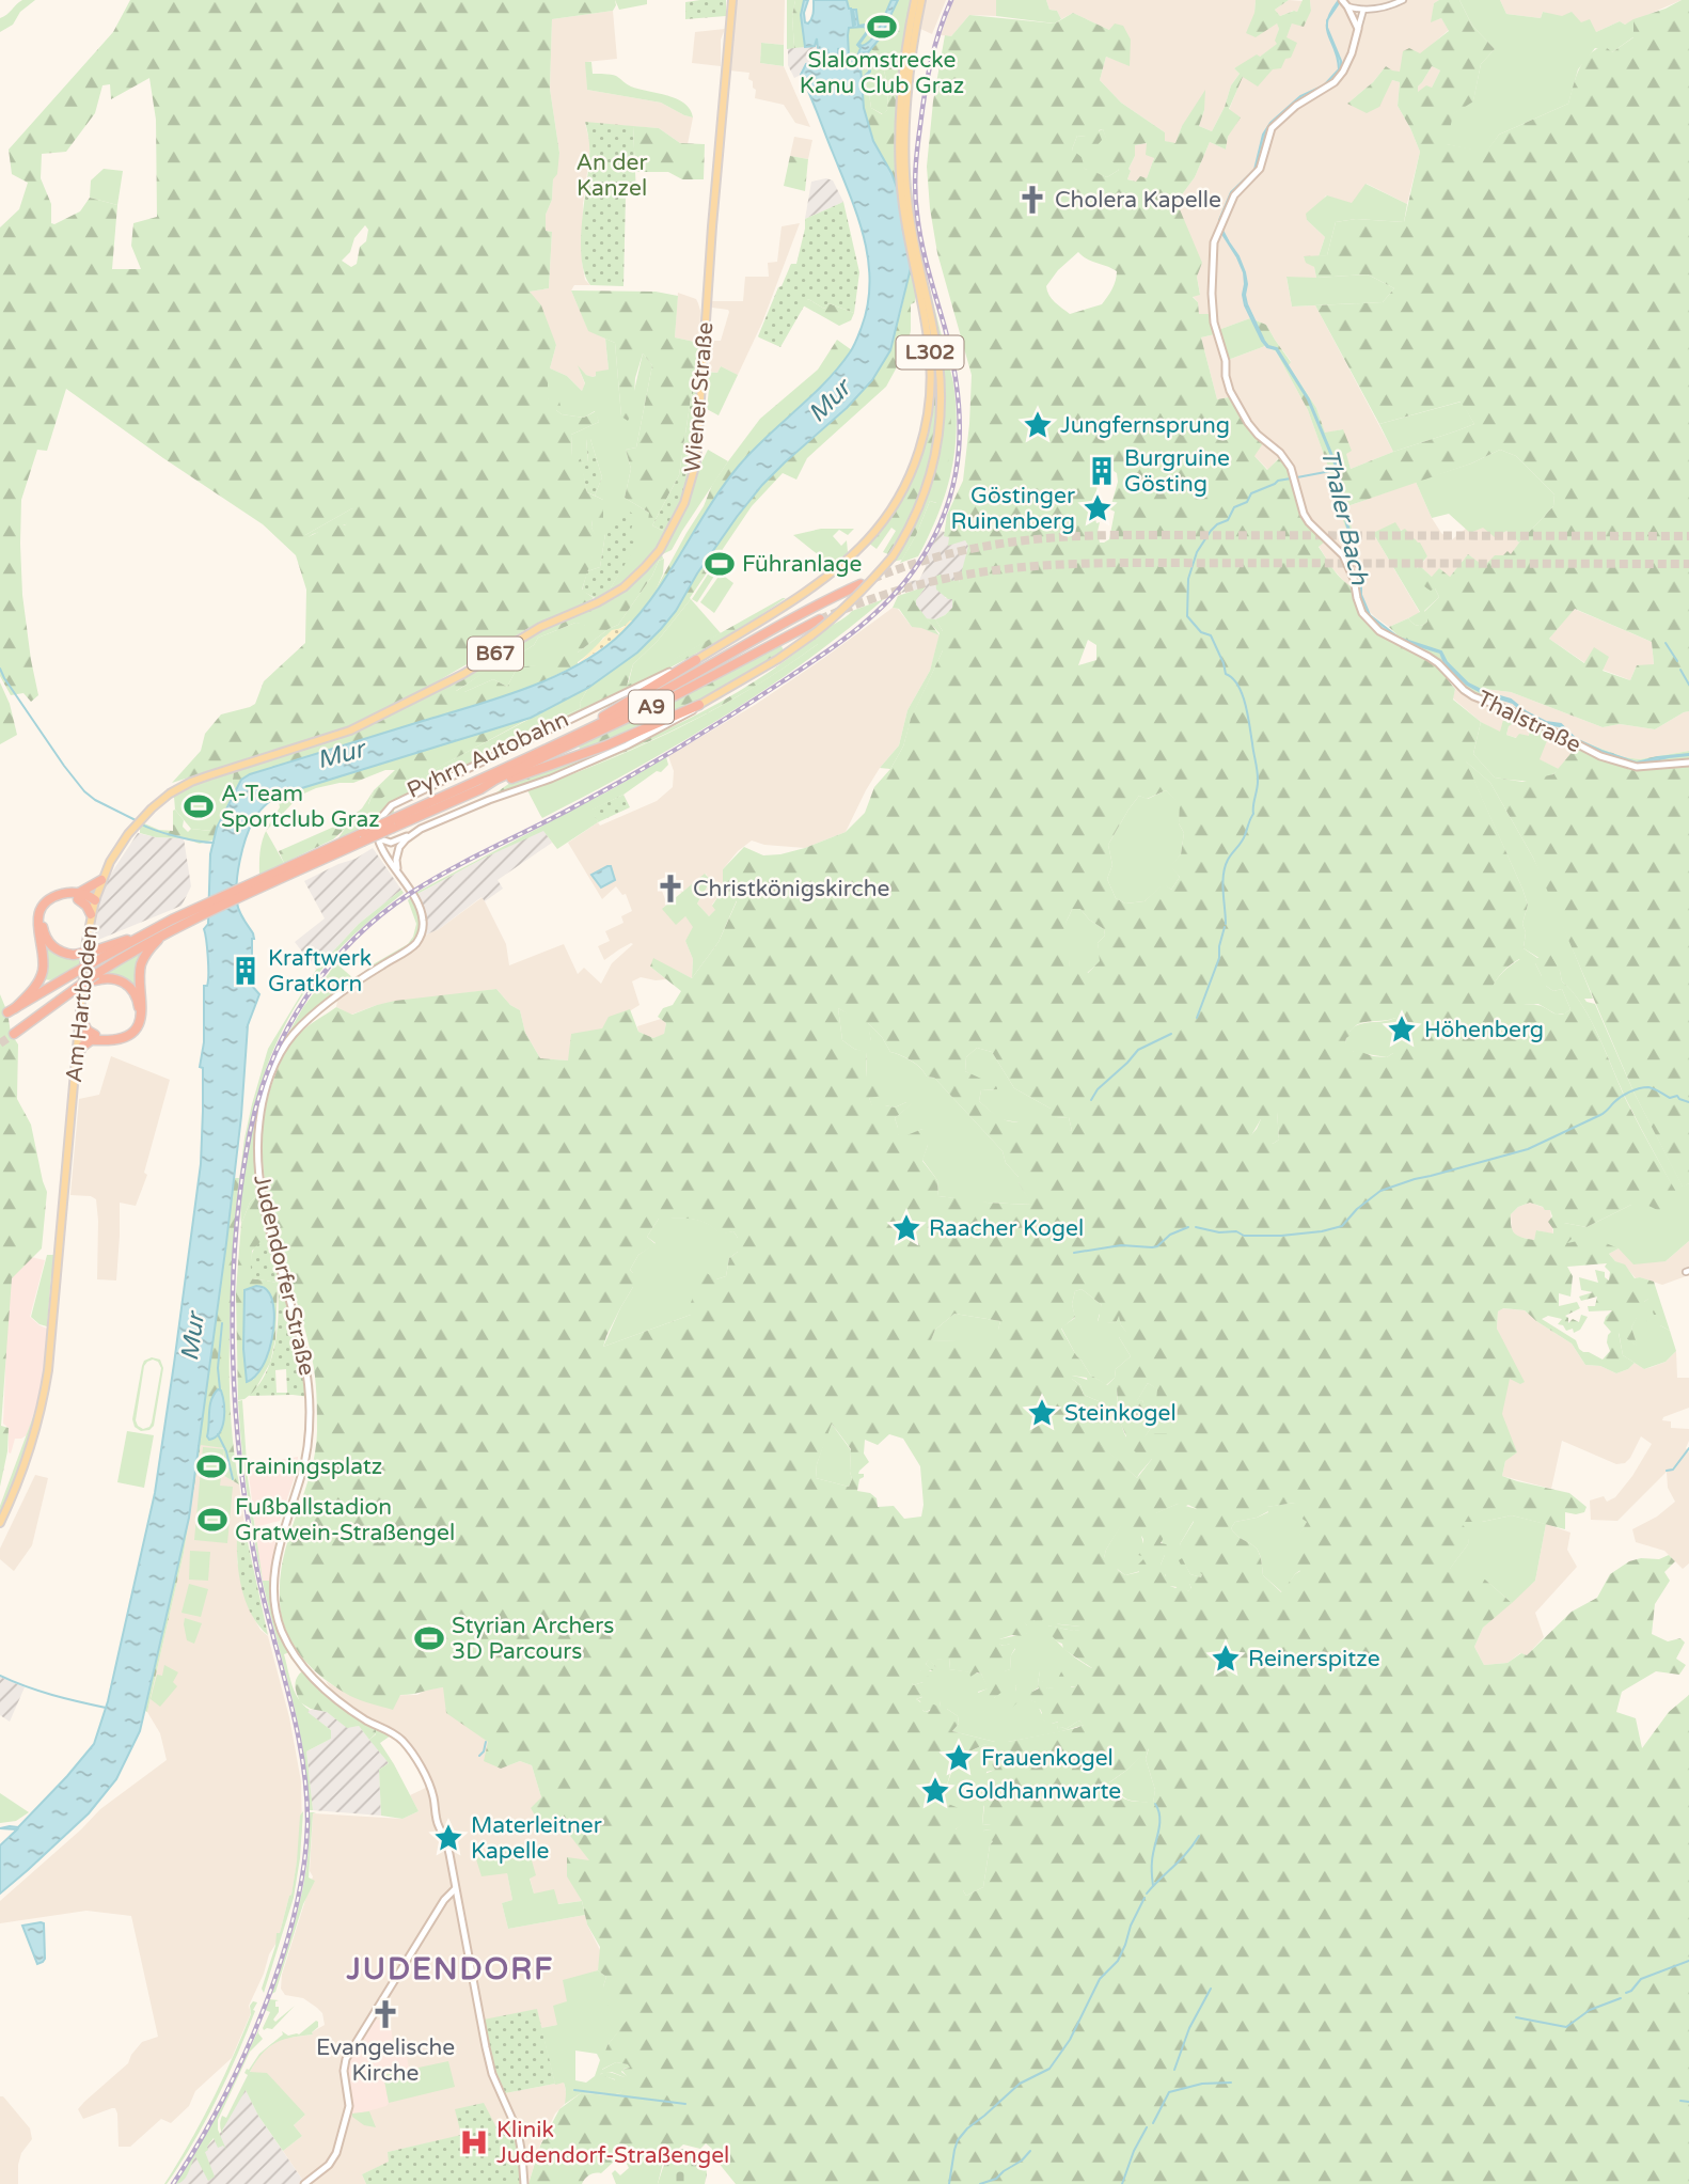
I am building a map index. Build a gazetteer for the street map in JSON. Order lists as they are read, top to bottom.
{
  "streets": {
    "highway": ["A9", "Pyhrn Autobahn"],
    "main road": [
      "L302",
      "Wiener Straße",
      "B67",
      "Thalstraße",
      "Am Hartboden",
      "Judendorfer Straße"
    ]
  },
  "crossings": [
    ["L302", "Judendorfer Straße"],
    ["Wiener Straße", "Am Hartboden"]
  ],
  "districts": ["JUDENDORF"],
  "water": ["Mur", "Thaler Bach"],
  "parks": ["An der Kanzel"],
  "places": {
    "sports": [
      "Slalomstrecke Kanu Club Graz",
      "Führanlage",
      "A-Team Sportclub Graz",
      "Trainingsplatz",
      "Fußballstadion Gratwein-Straßengel",
      "Styrian Archers 3D Parcours"
    ],
    "church": ["Cholera Kapelle", "Christkönigskirche", "Evangelische Kirche"],
    "place": [
      "Jungfernsprung",
      "Göstinger Ruinenberg",
      "Höhenberg",
      "Raacher Kogel",
      "Steinkogel",
      "Reinerspitze",
      "Frauenkogel",
      "Goldhannwarte",
      "Materleitner Kapelle"
    ],
    "building": ["Burgruine Gösting", "Kraftwerk Gratkorn"],
    "hospital": ["Klinik Judendorf-Straßengel"]
  }
}
